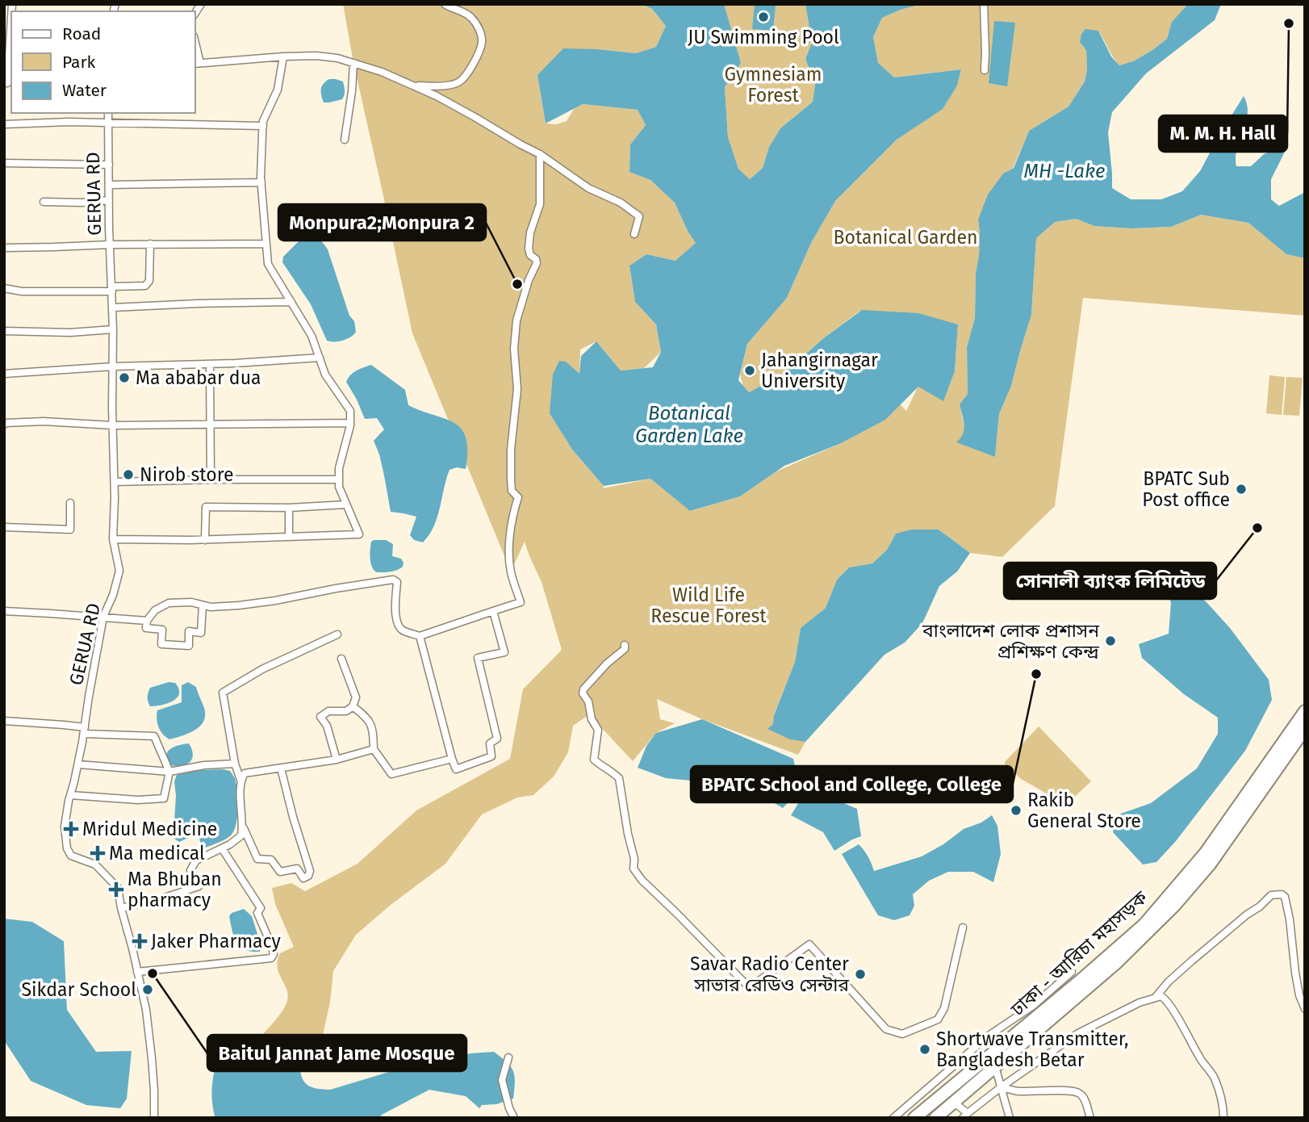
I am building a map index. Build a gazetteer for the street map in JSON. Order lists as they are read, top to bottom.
{
  "streets": {
    "highway": ["ঢাকা - আরিচা মহাসড়ক"],
    "street": ["GERUA RD"]
  },
  "water": ["MH -Lake", "Botanical Garden Lake"],
  "parks": ["Gymnesiam Forest", "Botanical Garden", "Wild Life Rescue Forest"],
  "places": {
    "other": [
      "JU Swimming Pool",
      "M. M. H. Hall",
      "Monpura2;Monpura 2",
      "Jahangirnagar University",
      "Ma ababar dua",
      "Nirob store",
      "BPATC Sub Post office",
      "সোনালী ব্যাংক লিমিটেড",
      "বাংলাদেশ লোক প্রশাসন প্রশিক্ষণ কেন্দ্র",
      "BPATC School and College, College",
      "Rakib General Store",
      "Baitul Jannat Jame Mosque",
      "Savar Radio Center সাভার রেডিও সেন্টার",
      "Sikdar School",
      "Shortwave Transmitter, Bangladesh Betar"
    ],
    "health": [
      "Mridul Medicine",
      "Ma medical",
      "Ma Bhuban pharmacy",
      "Jaker Pharmacy"
    ]
  },
  "legend": ["Road", "Park", "Water"]
}
